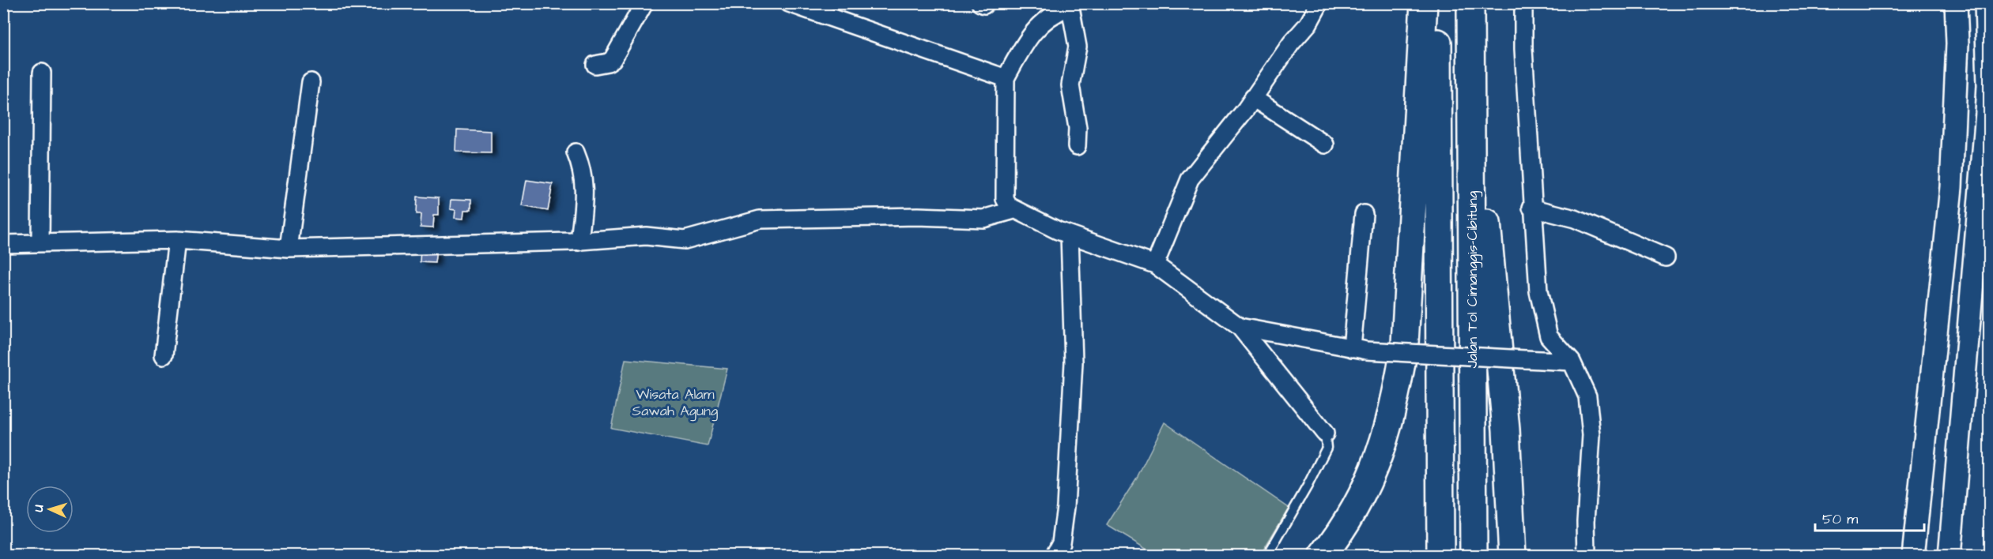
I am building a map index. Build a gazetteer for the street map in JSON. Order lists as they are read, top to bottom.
{
  "streets": {
    "highway": ["Jalan Tol Cimanggis–Cibitung"]
  },
  "parks": ["Wisata Alam Sawah Agung"],
  "scale_bar": "50 m",
  "north": "left"
}
